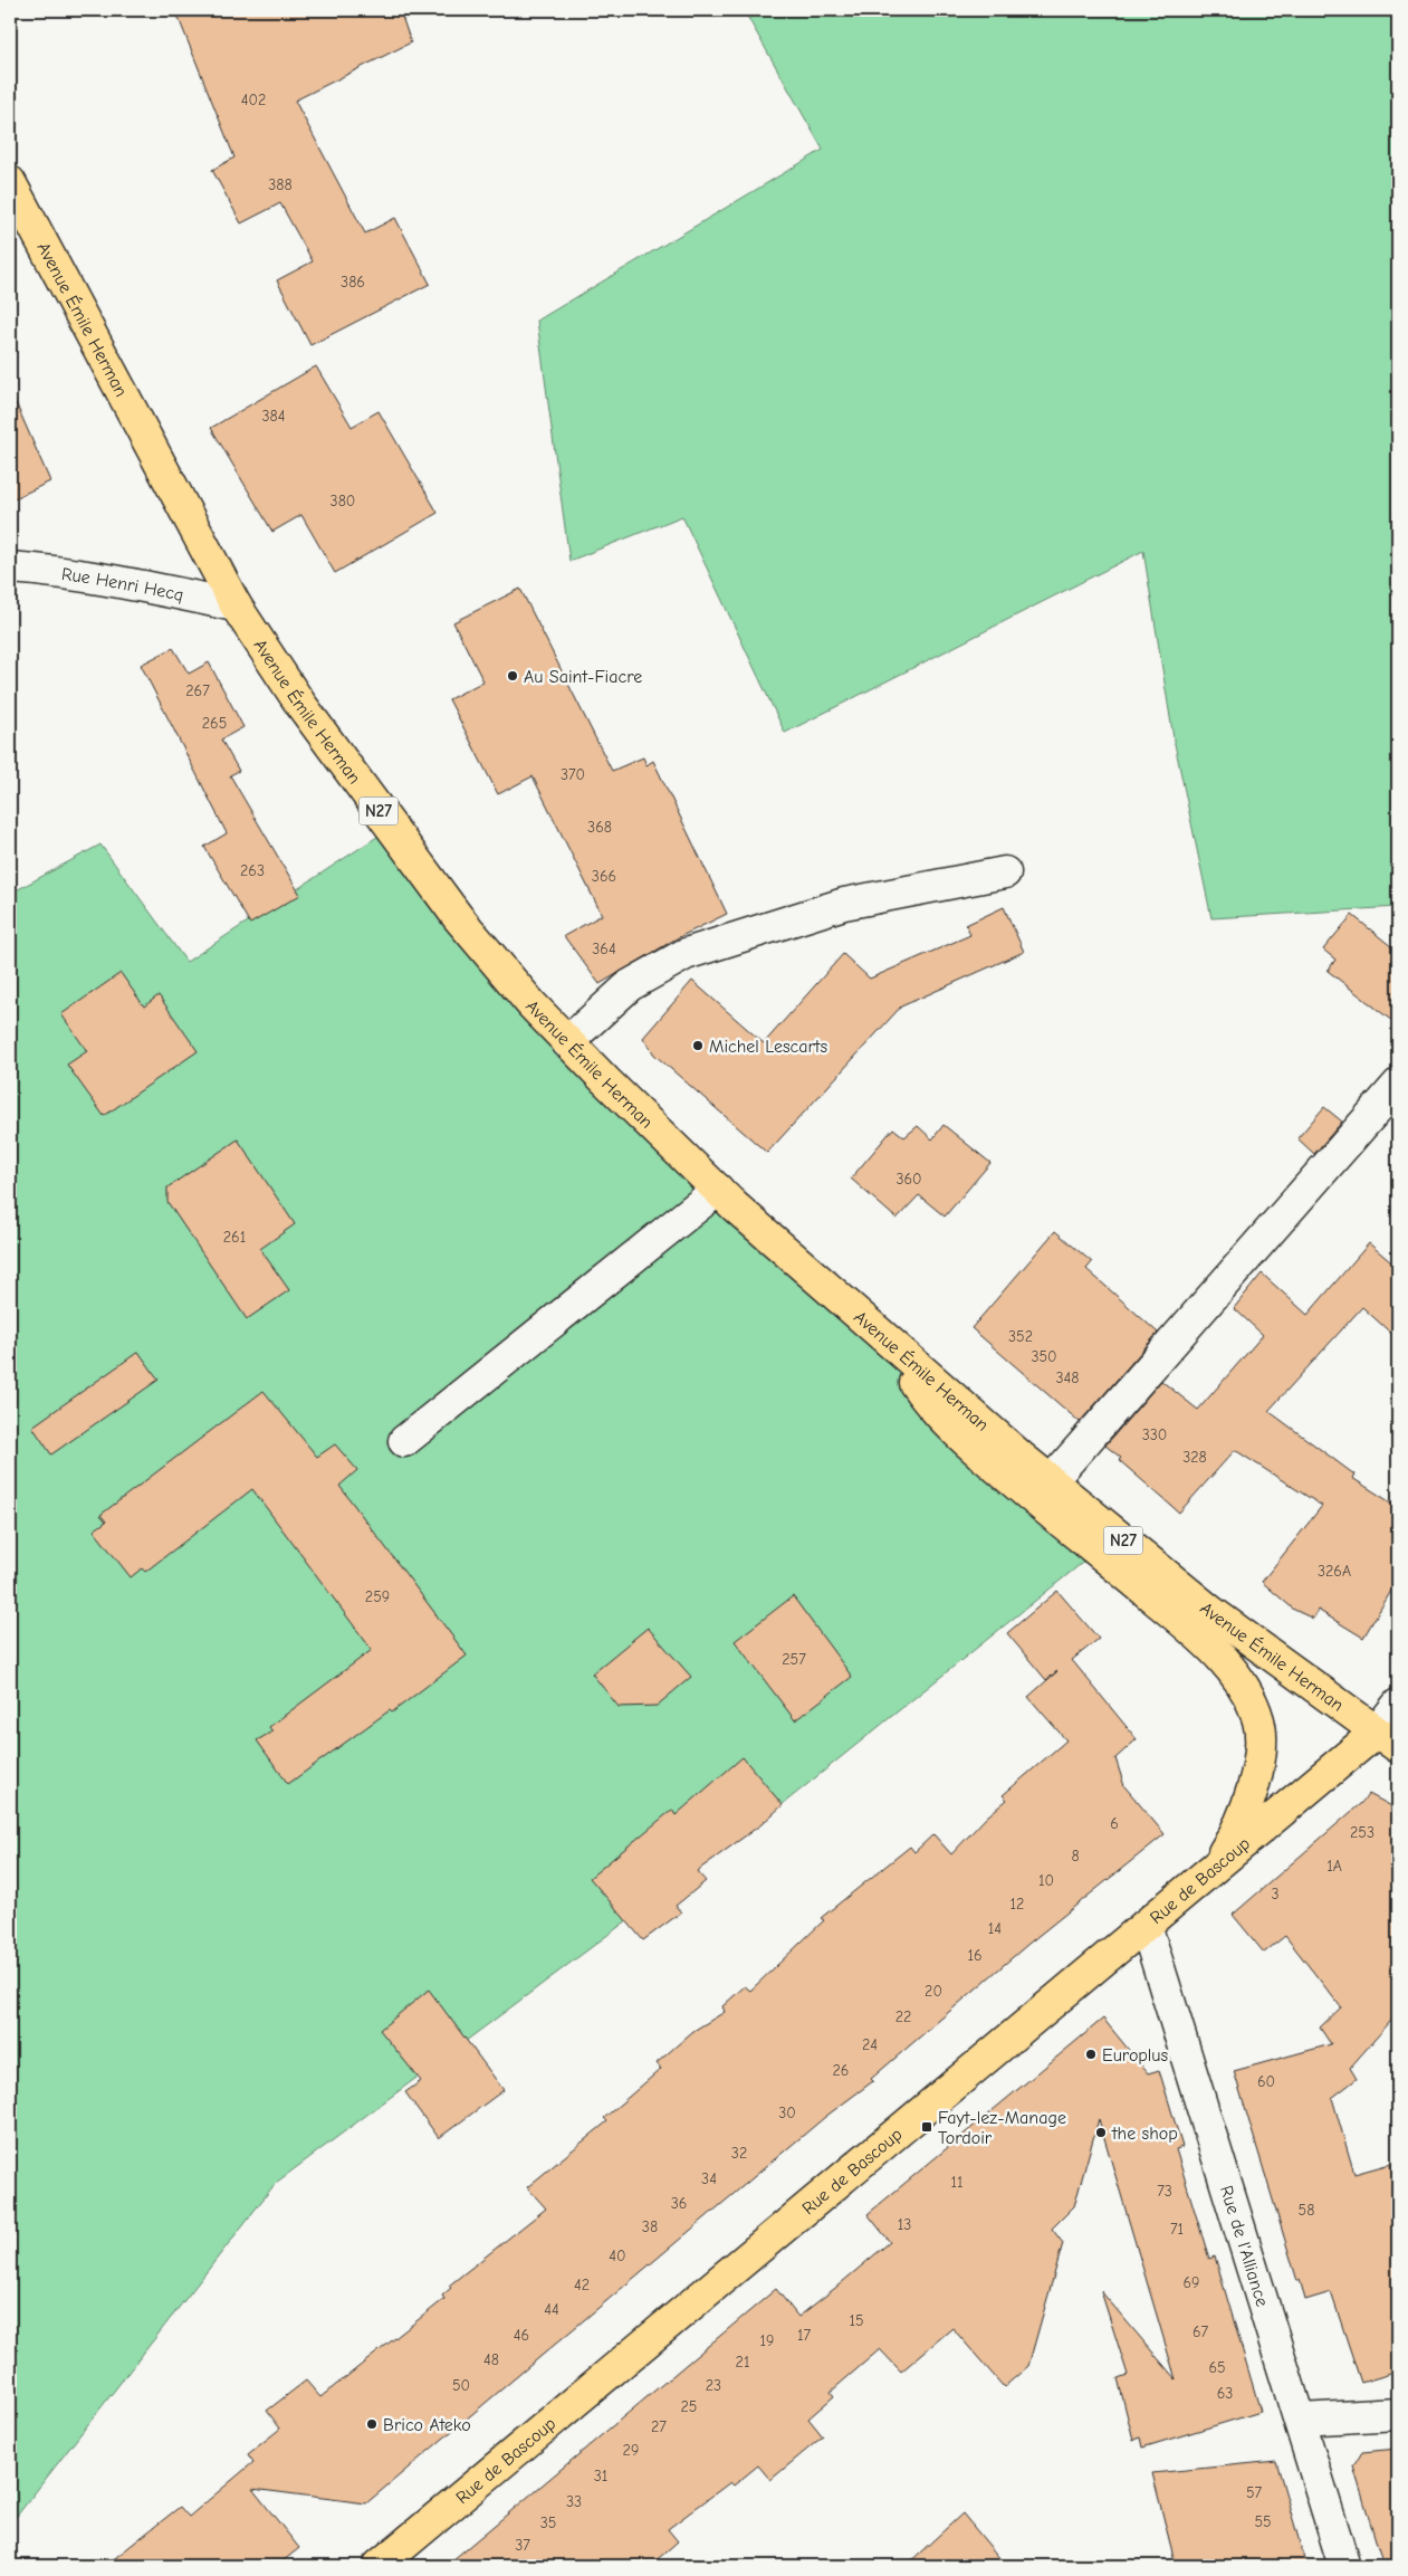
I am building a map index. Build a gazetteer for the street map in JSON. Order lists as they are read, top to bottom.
{
  "streets": {
    "main road": ["Avenue Émile Herman", "N27", "Rue de Bascoup"],
    "street": ["Rue Henri Hecq", "Rue de l'Alliance"]
  },
  "crossings": [
    ["Avenue Émile Herman", "Rue Henri Hecq"],
    ["Avenue Émile Herman", "Rue de Bascoup"],
    ["Rue de Bascoup", "Rue de l'Alliance"]
  ],
  "places": {
    "other": [
      "Au Saint-Fiacre",
      "Michel Lescarts",
      "Europlus",
      "the shop",
      "Brico Ateko"
    ],
    "transit": ["Fayt-lez-Manage Tordoir"]
  },
  "house_numbers": [
    "402",
    "388",
    "386",
    "384",
    "380",
    "267",
    "265",
    "370",
    "368",
    "263",
    "366",
    "364",
    "360",
    "261",
    "352",
    "350",
    "348",
    "330",
    "328",
    "326A",
    "259",
    "257",
    "6",
    "253",
    "8",
    "1A",
    "10",
    "3",
    "12",
    "14",
    "16",
    "20",
    "22",
    "24",
    "26",
    "60",
    "30",
    "32",
    "34",
    "11",
    "73",
    "36",
    "58",
    "13",
    "38",
    "71",
    "40",
    "69",
    "42",
    "44",
    "15",
    "67",
    "46",
    "17",
    "19",
    "48",
    "21",
    "65",
    "50",
    "23",
    "63",
    "25",
    "27",
    "29",
    "31",
    "57",
    "33",
    "55",
    "35",
    "37"
  ]
}
